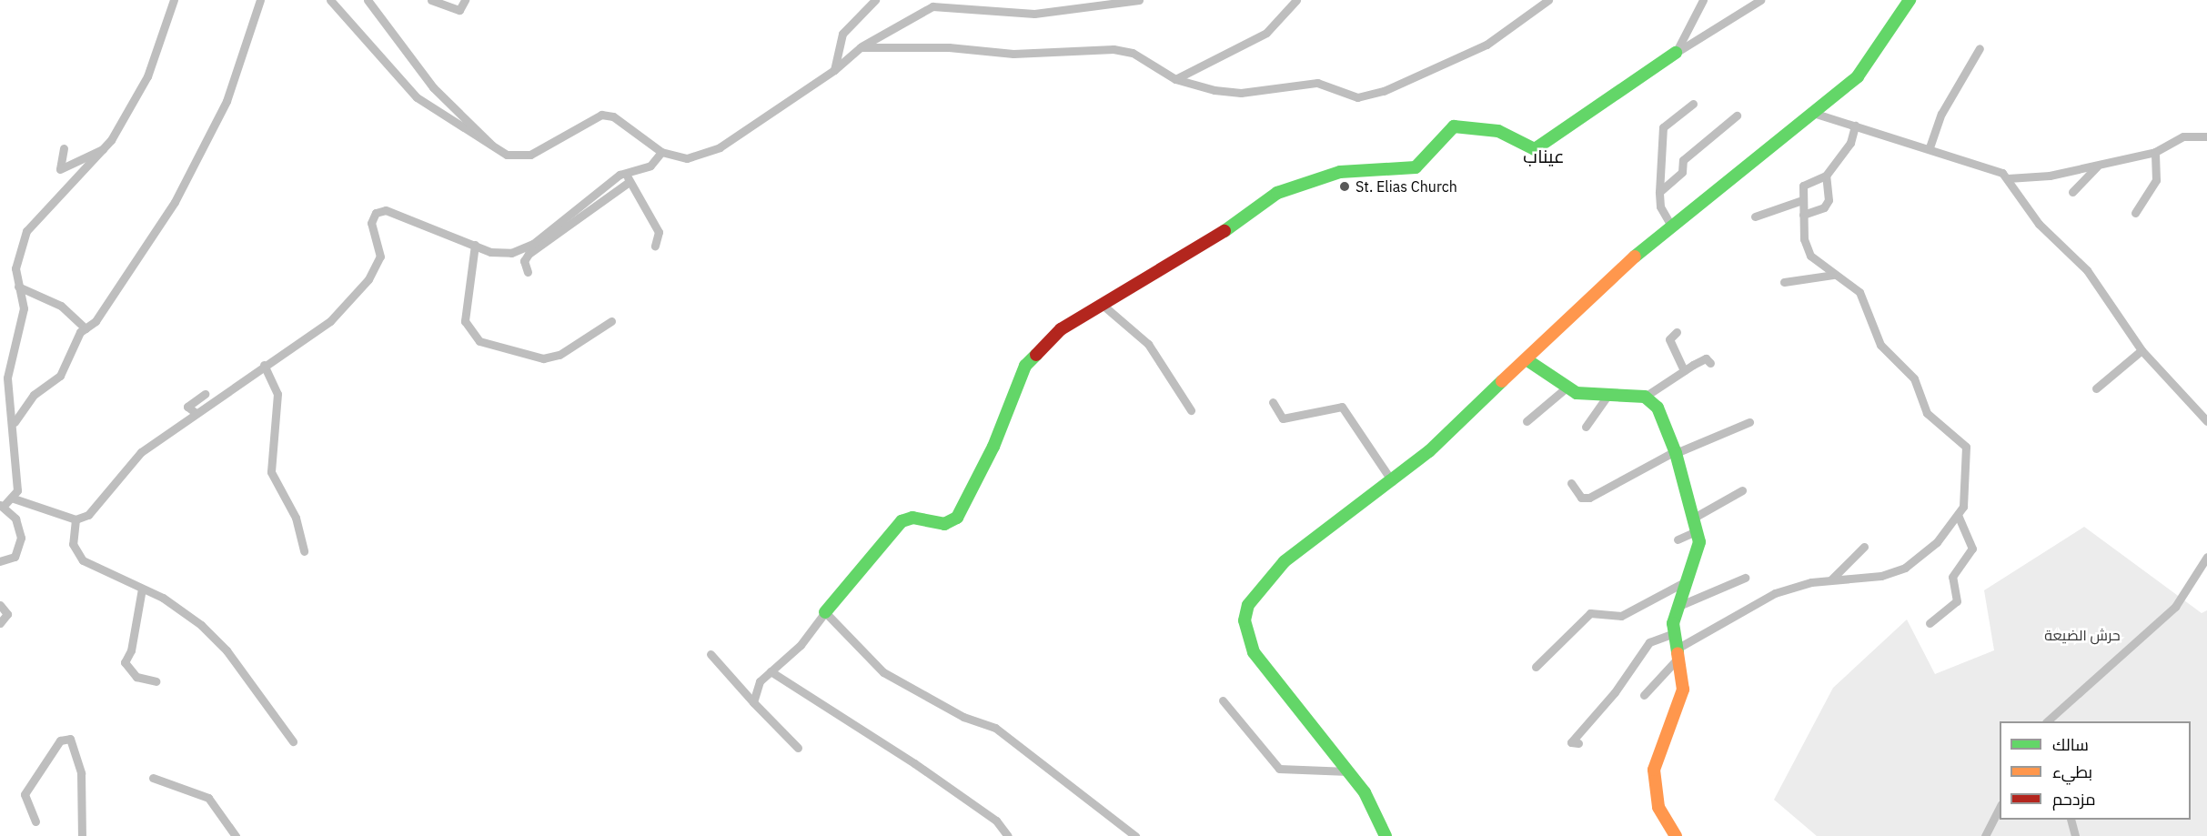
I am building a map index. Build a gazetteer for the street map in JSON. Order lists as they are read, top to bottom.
{
  "districts": ["عيناب"],
  "parks": ["حرش الضيعة"],
  "places": ["St. Elias Church"],
  "legend": ["سالك", "بطيء", "مزدحم"]
}
